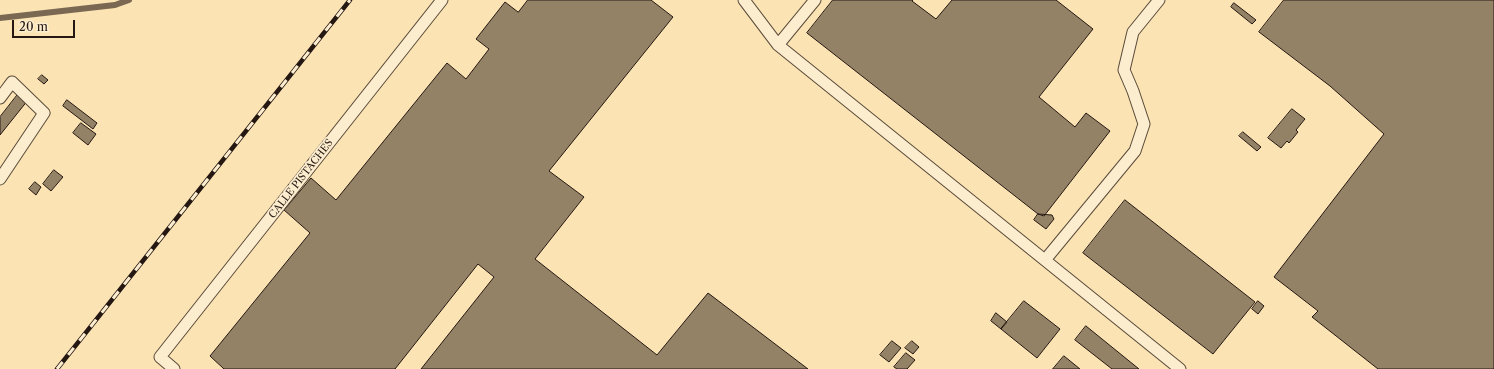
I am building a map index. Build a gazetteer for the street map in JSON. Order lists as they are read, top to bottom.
{
  "streets": {
    "lane": ["CALLE PISTACHES"]
  },
  "scale_bar": "20 m"
}
